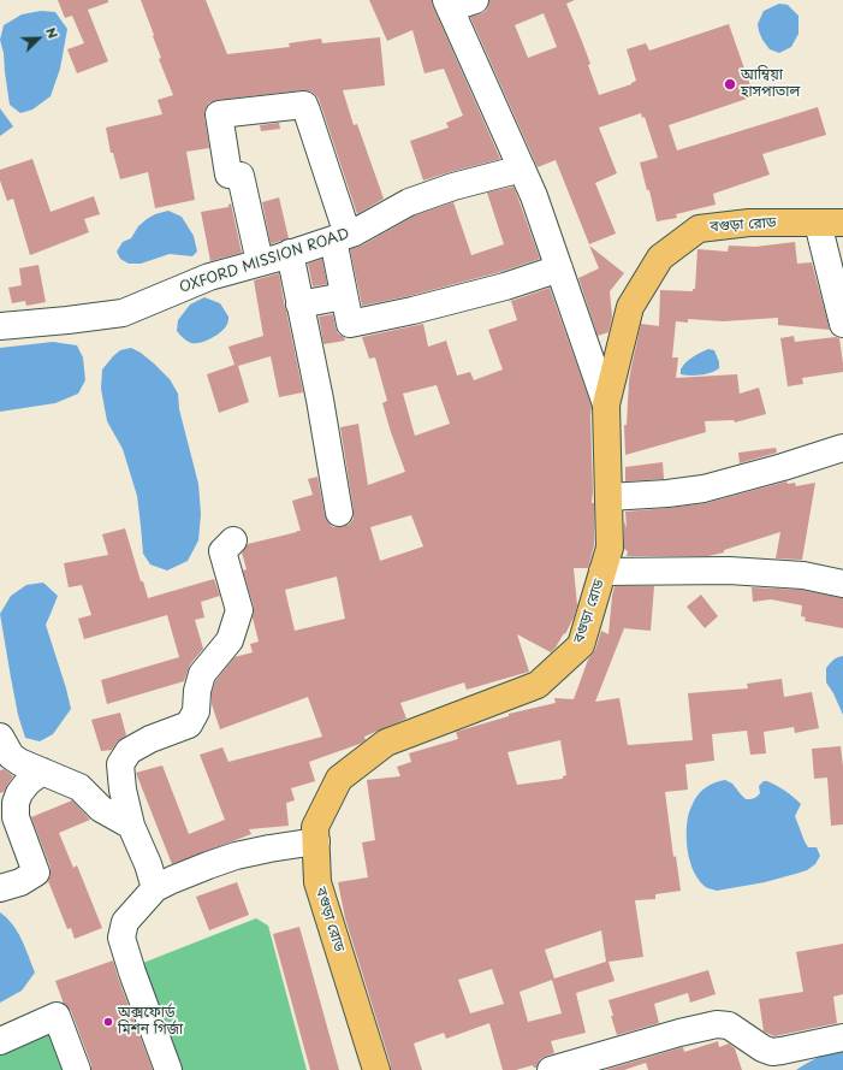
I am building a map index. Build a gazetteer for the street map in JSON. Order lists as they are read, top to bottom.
{
  "streets": {
    "main road": ["বগুড়া রোড"],
    "street": ["OXFORD MISSION ROAD"]
  },
  "places": ["আম্বিয়া হাসপাতাল", "অক্সফোর্ড মিশন গির্জা"],
  "north": "top right"
}
